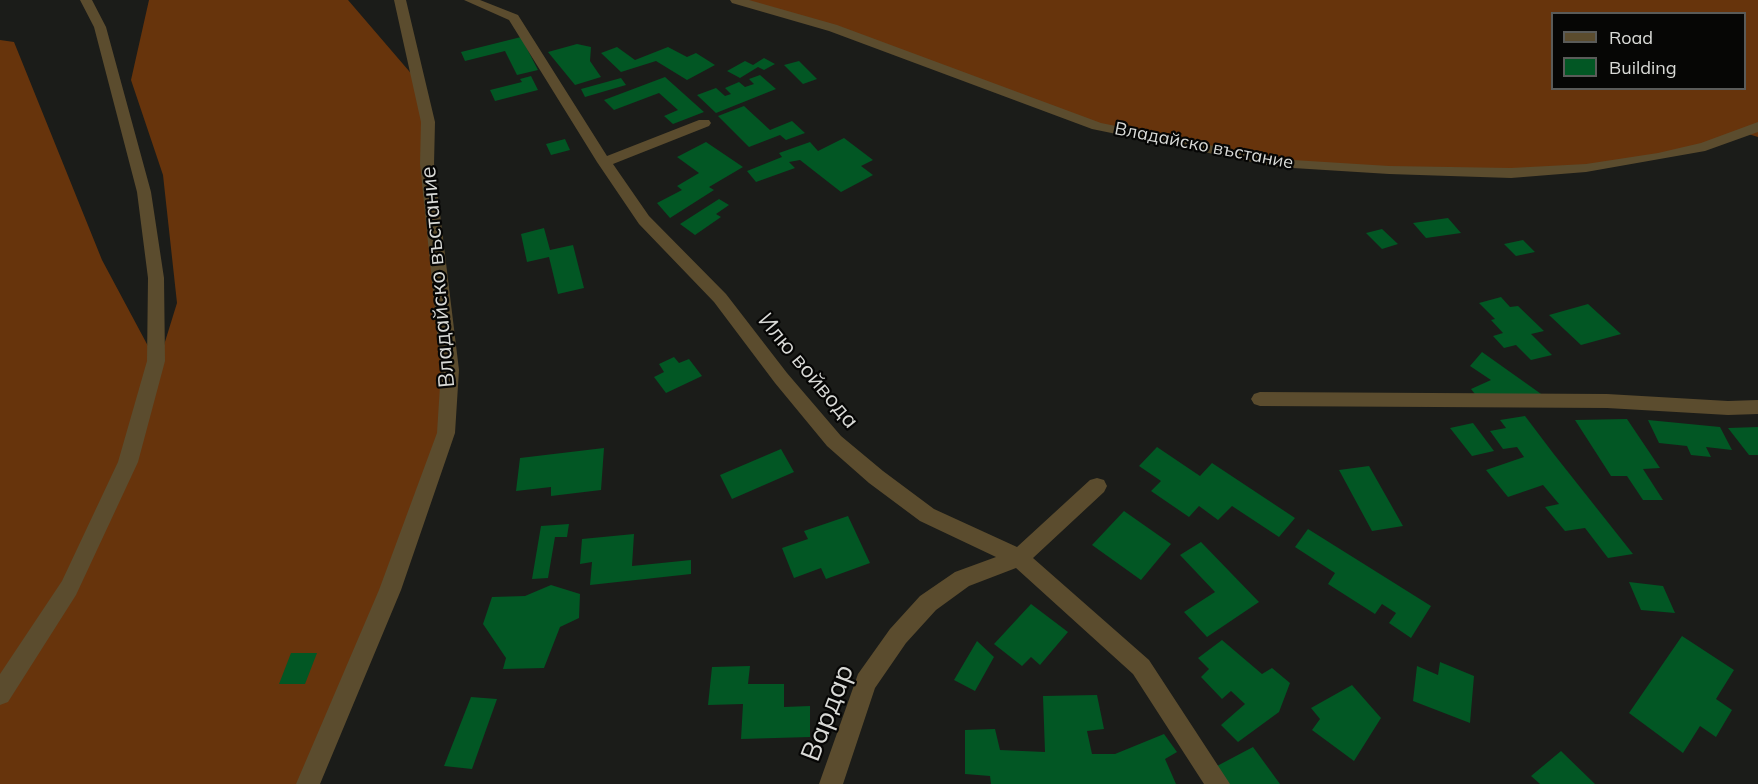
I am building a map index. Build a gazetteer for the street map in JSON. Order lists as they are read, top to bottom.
{
  "streets": {
    "street": ["Владайско въстание", "Илю войвода", "Вардар"]
  },
  "crossings": [
    ["Илю войвода", "Вардар"]
  ],
  "legend": ["Road", "Building"]
}
